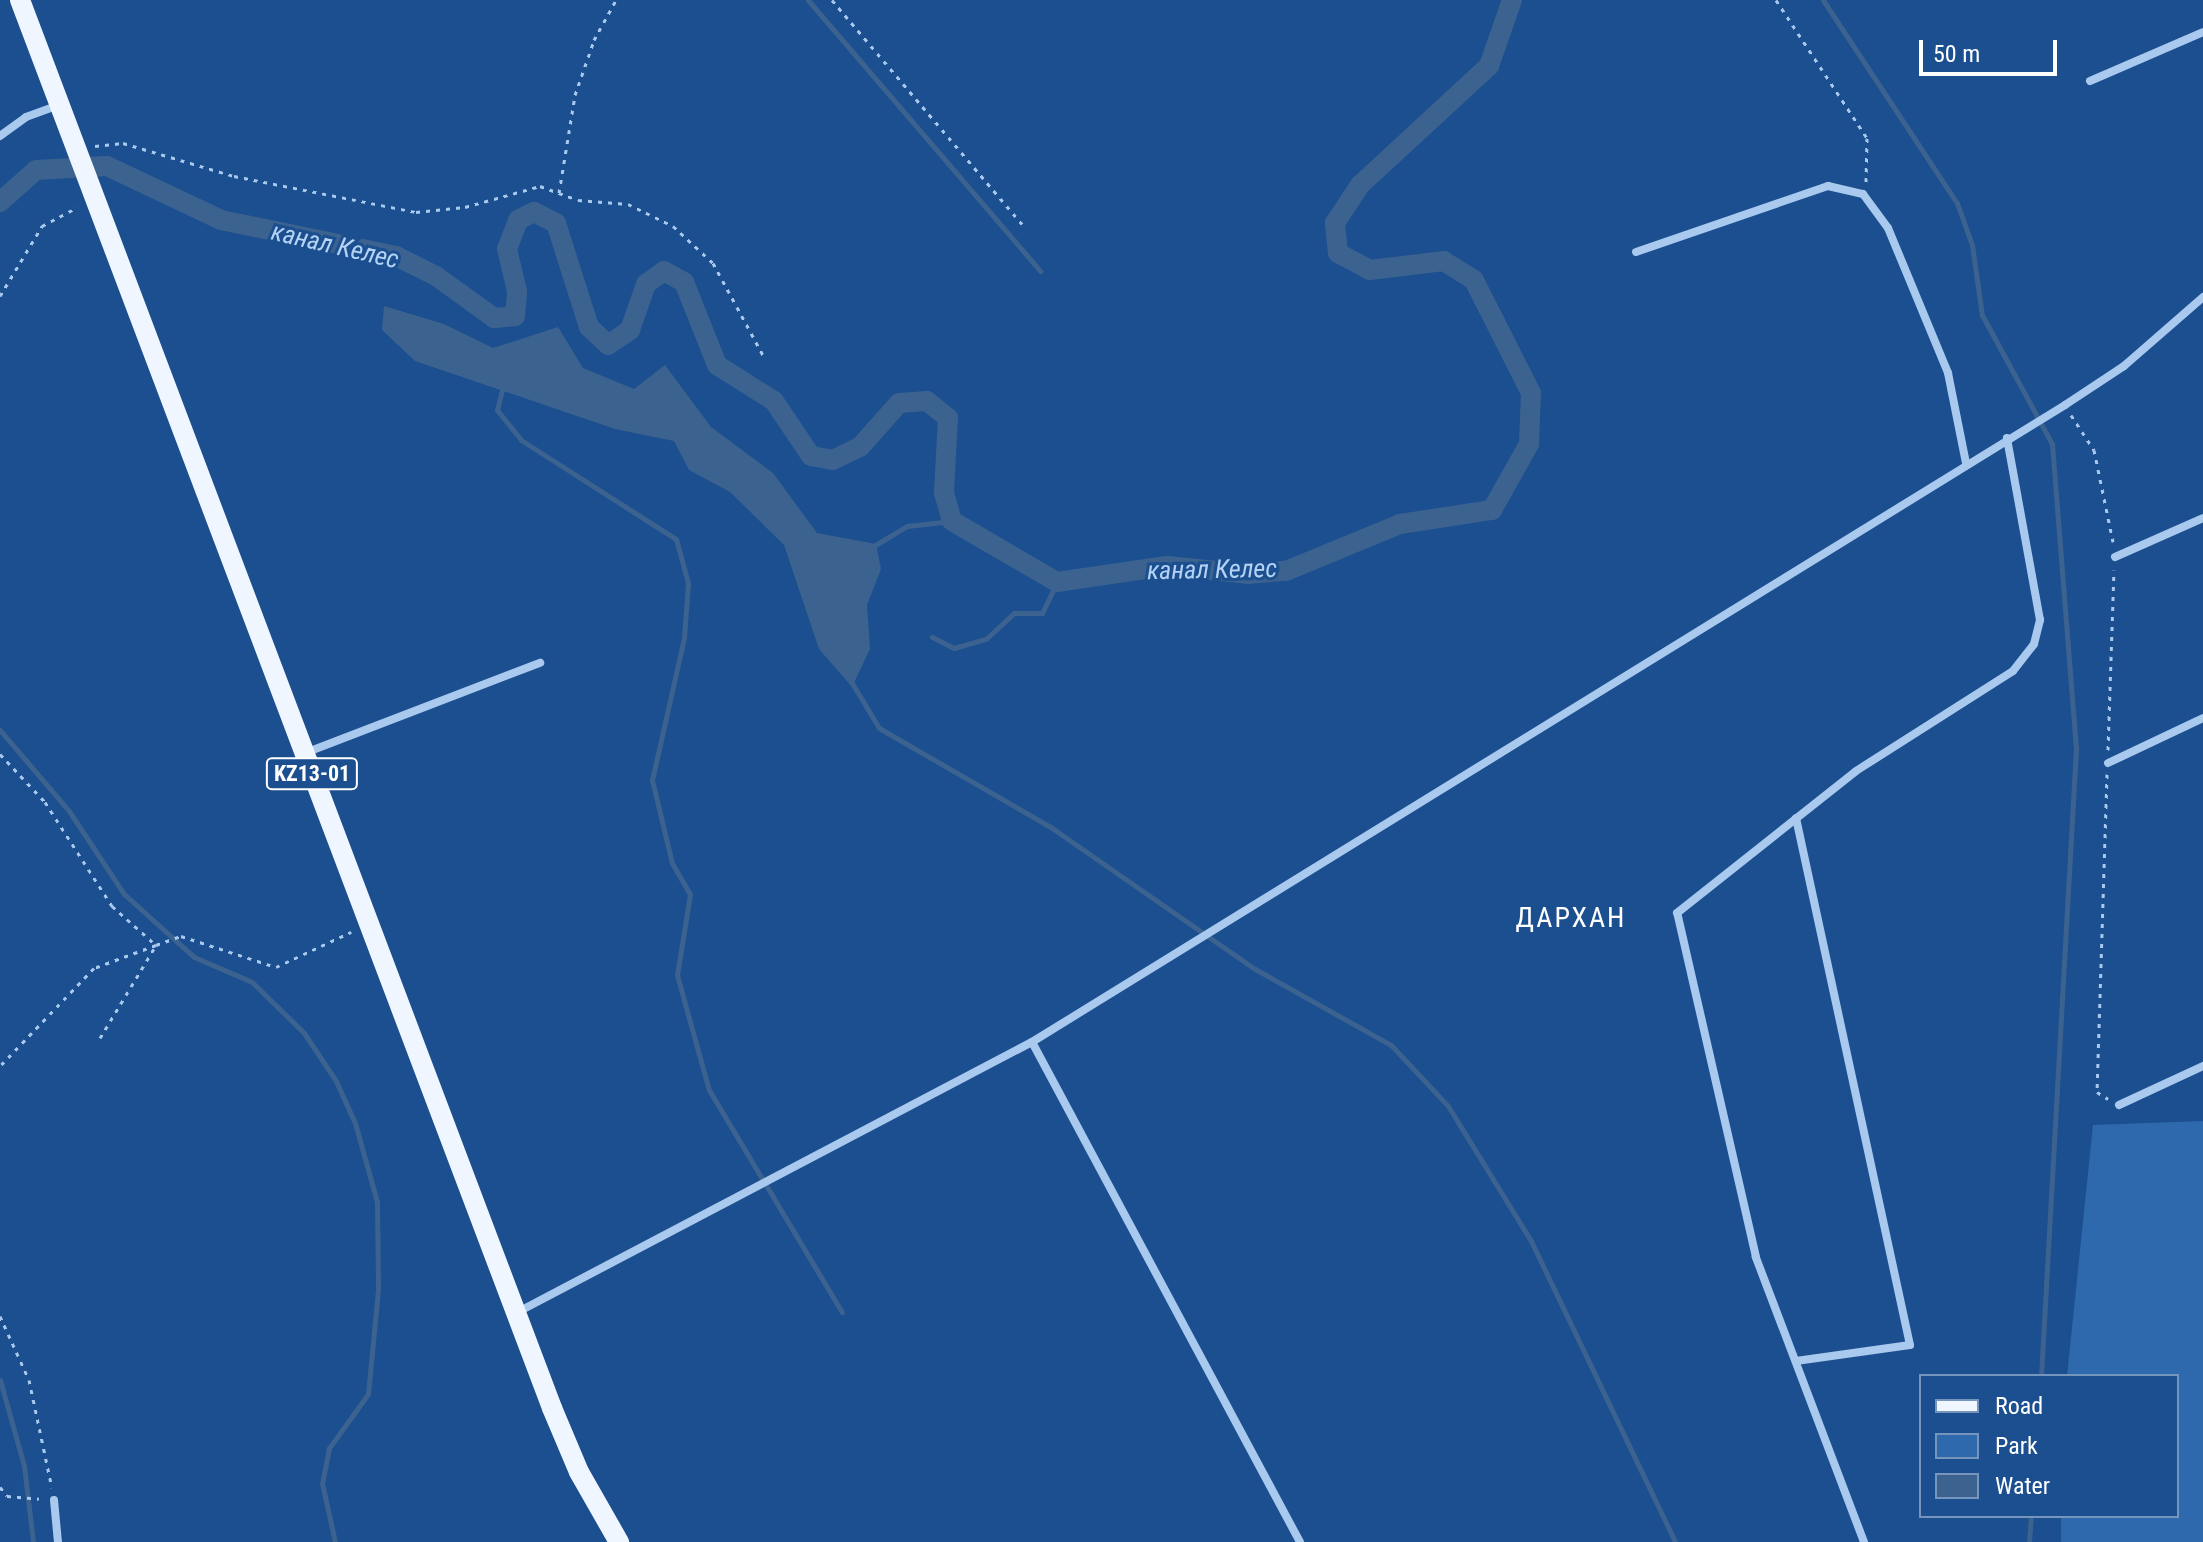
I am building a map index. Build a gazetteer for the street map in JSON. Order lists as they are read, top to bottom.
{
  "streets": {
    "main road": ["KZ13-01"]
  },
  "districts": ["ДАРХАН"],
  "water": ["канал Келес"],
  "legend": ["Road", "Park", "Water"],
  "scale_bar": "50 m"
}
